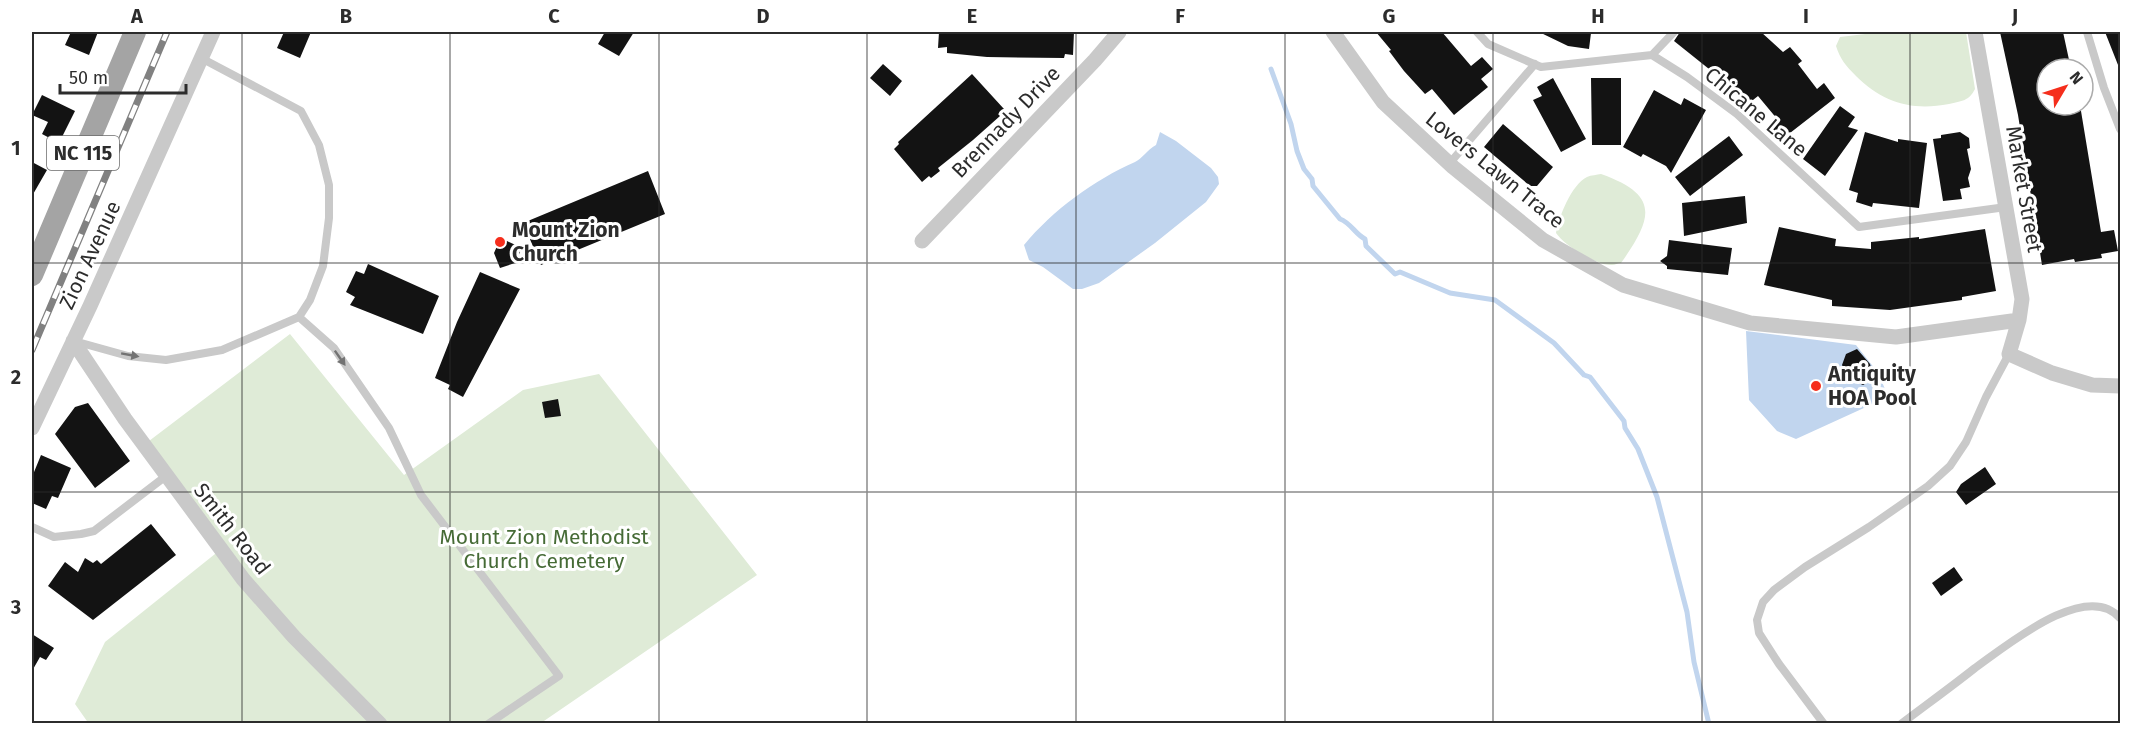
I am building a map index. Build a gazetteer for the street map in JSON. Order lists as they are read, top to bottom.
{
  "streets": {
    "main road": ["NC 115"],
    "street": [
      "Brennady Drive",
      "Lovers Lawn Trace",
      "Market Street",
      "Zion Avenue",
      "Smith Road"
    ],
    "lane": ["Chicane Lane"]
  },
  "crossings": [
    ["Chicane Lane", "Market Street"],
    ["Lovers Lawn Trace", "Market Street"],
    ["Zion Avenue", "Smith Road"]
  ],
  "parks": ["Mount Zion Methodist Church Cemetery"],
  "places": ["Mount Zion Church", "Antiquity HOA Pool"],
  "scale_bar": "50 m",
  "north": "top right",
  "grid": {
    "columns": [
      "A",
      "B",
      "C",
      "D",
      "E",
      "F",
      "G",
      "H",
      "I",
      "J"
    ],
    "rows": ["1", "2", "3"]
  }
}
